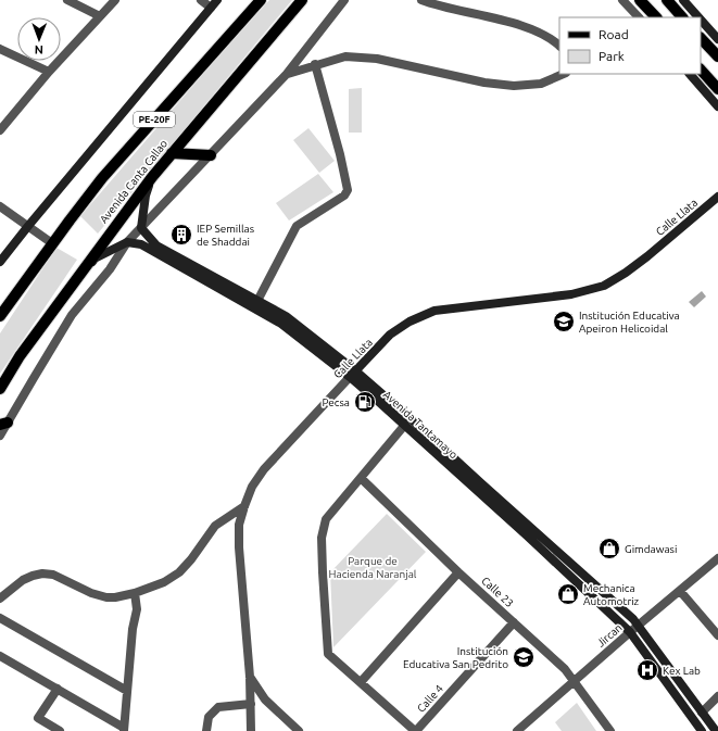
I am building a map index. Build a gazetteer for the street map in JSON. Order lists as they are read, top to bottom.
{
  "streets": {
    "main road": ["PE-20F", "Avenida Canta Callao"],
    "street": [
      "Calle Llata",
      "Avenida Tantamayo",
      "Calle 23",
      "Jircan",
      "Calle 4"
    ]
  },
  "crossings": [
    ["Calle Llata", "Avenida Tantamayo"],
    ["Avenida Tantamayo", "Jircan"],
    ["Calle 23", "Jircan"],
    ["Calle 23", "Calle 4"]
  ],
  "parks": ["Parque de Hacienda Naranjal"],
  "places": {
    "building": ["IEP Semillas de Shaddai"],
    "school or university": ["Institución Educativa Apeiron Helicoidal", "Institución Educativa San Pedrito"],
    "fuel station": ["Pecsa"],
    "shop": ["Gimdawasi", "Mechanica Automotriz"],
    "hospital": ["Kex Lab"]
  },
  "legend": ["Road", "Park"],
  "north": "bottom"
}
